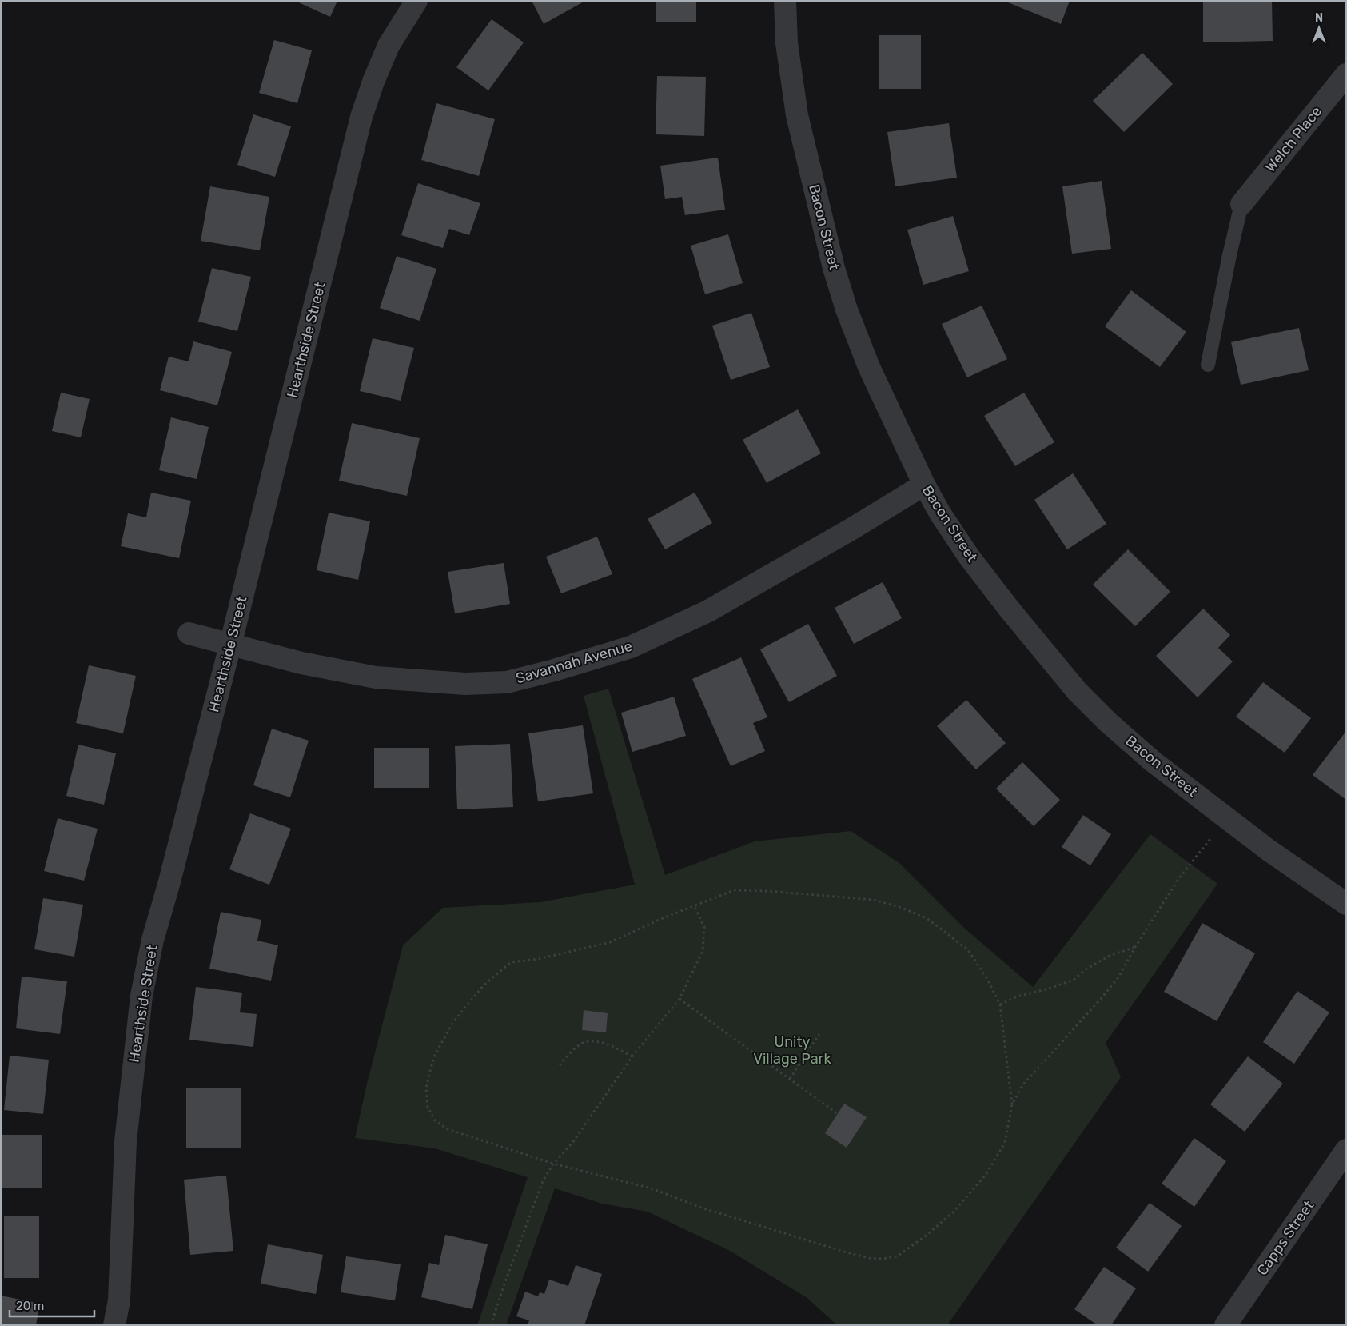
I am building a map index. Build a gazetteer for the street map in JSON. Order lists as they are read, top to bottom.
{
  "streets": {
    "street": [
      "Welch Place",
      "Bacon Street",
      "Hearthside Street",
      "Savannah Avenue",
      "Capps Street"
    ]
  },
  "crossings": [
    ["Bacon Street", "Savannah Avenue"],
    ["Hearthside Street", "Savannah Avenue"]
  ],
  "parks": ["Unity Village Park"],
  "scale_bar": "20 m",
  "north": "top"
}
